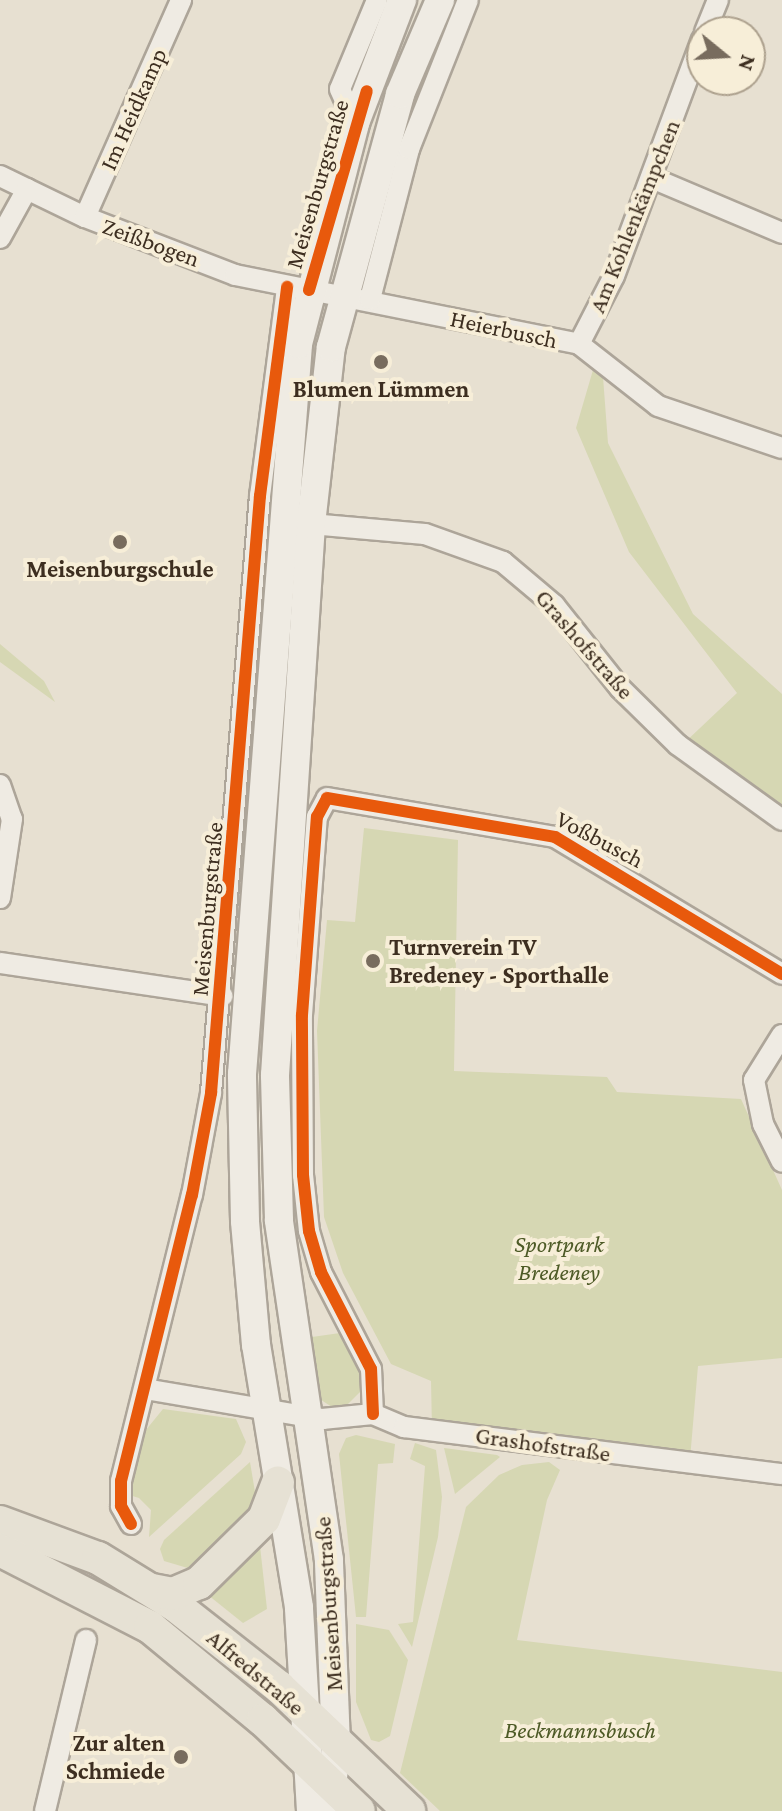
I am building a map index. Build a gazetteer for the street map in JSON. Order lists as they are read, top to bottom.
{
  "streets": {
    "main road": ["Meisenburgstraße", "Alfredstraße"],
    "street": [
      "Im Heidkamp",
      "Am Kohlenkämpchen",
      "Zeißbogen",
      "Heierbusch",
      "Grashofstraße",
      "Voßbusch"
    ]
  },
  "crossings": [
    ["Im Heidkamp", "Zeißbogen"],
    ["Meisenburgstraße", "Zeißbogen"],
    ["Meisenburgstraße", "Heierbusch"],
    ["Meisenburgstraße", "Grashofstraße"],
    ["Meisenburgstraße", "Alfredstraße"],
    ["Am Kohlenkämpchen", "Heierbusch"],
    ["Zeißbogen", "Heierbusch"],
    ["Grashofstraße", "Voßbusch"]
  ],
  "parks": ["Sportpark Bredeney", "Beckmannsbusch"],
  "places": [
    "Blumen Lümmen",
    "Meisenburgschule",
    "Turnverein TV Bredeney - Sporthalle",
    "Zur alten Schmiede"
  ],
  "north": "right"
}
